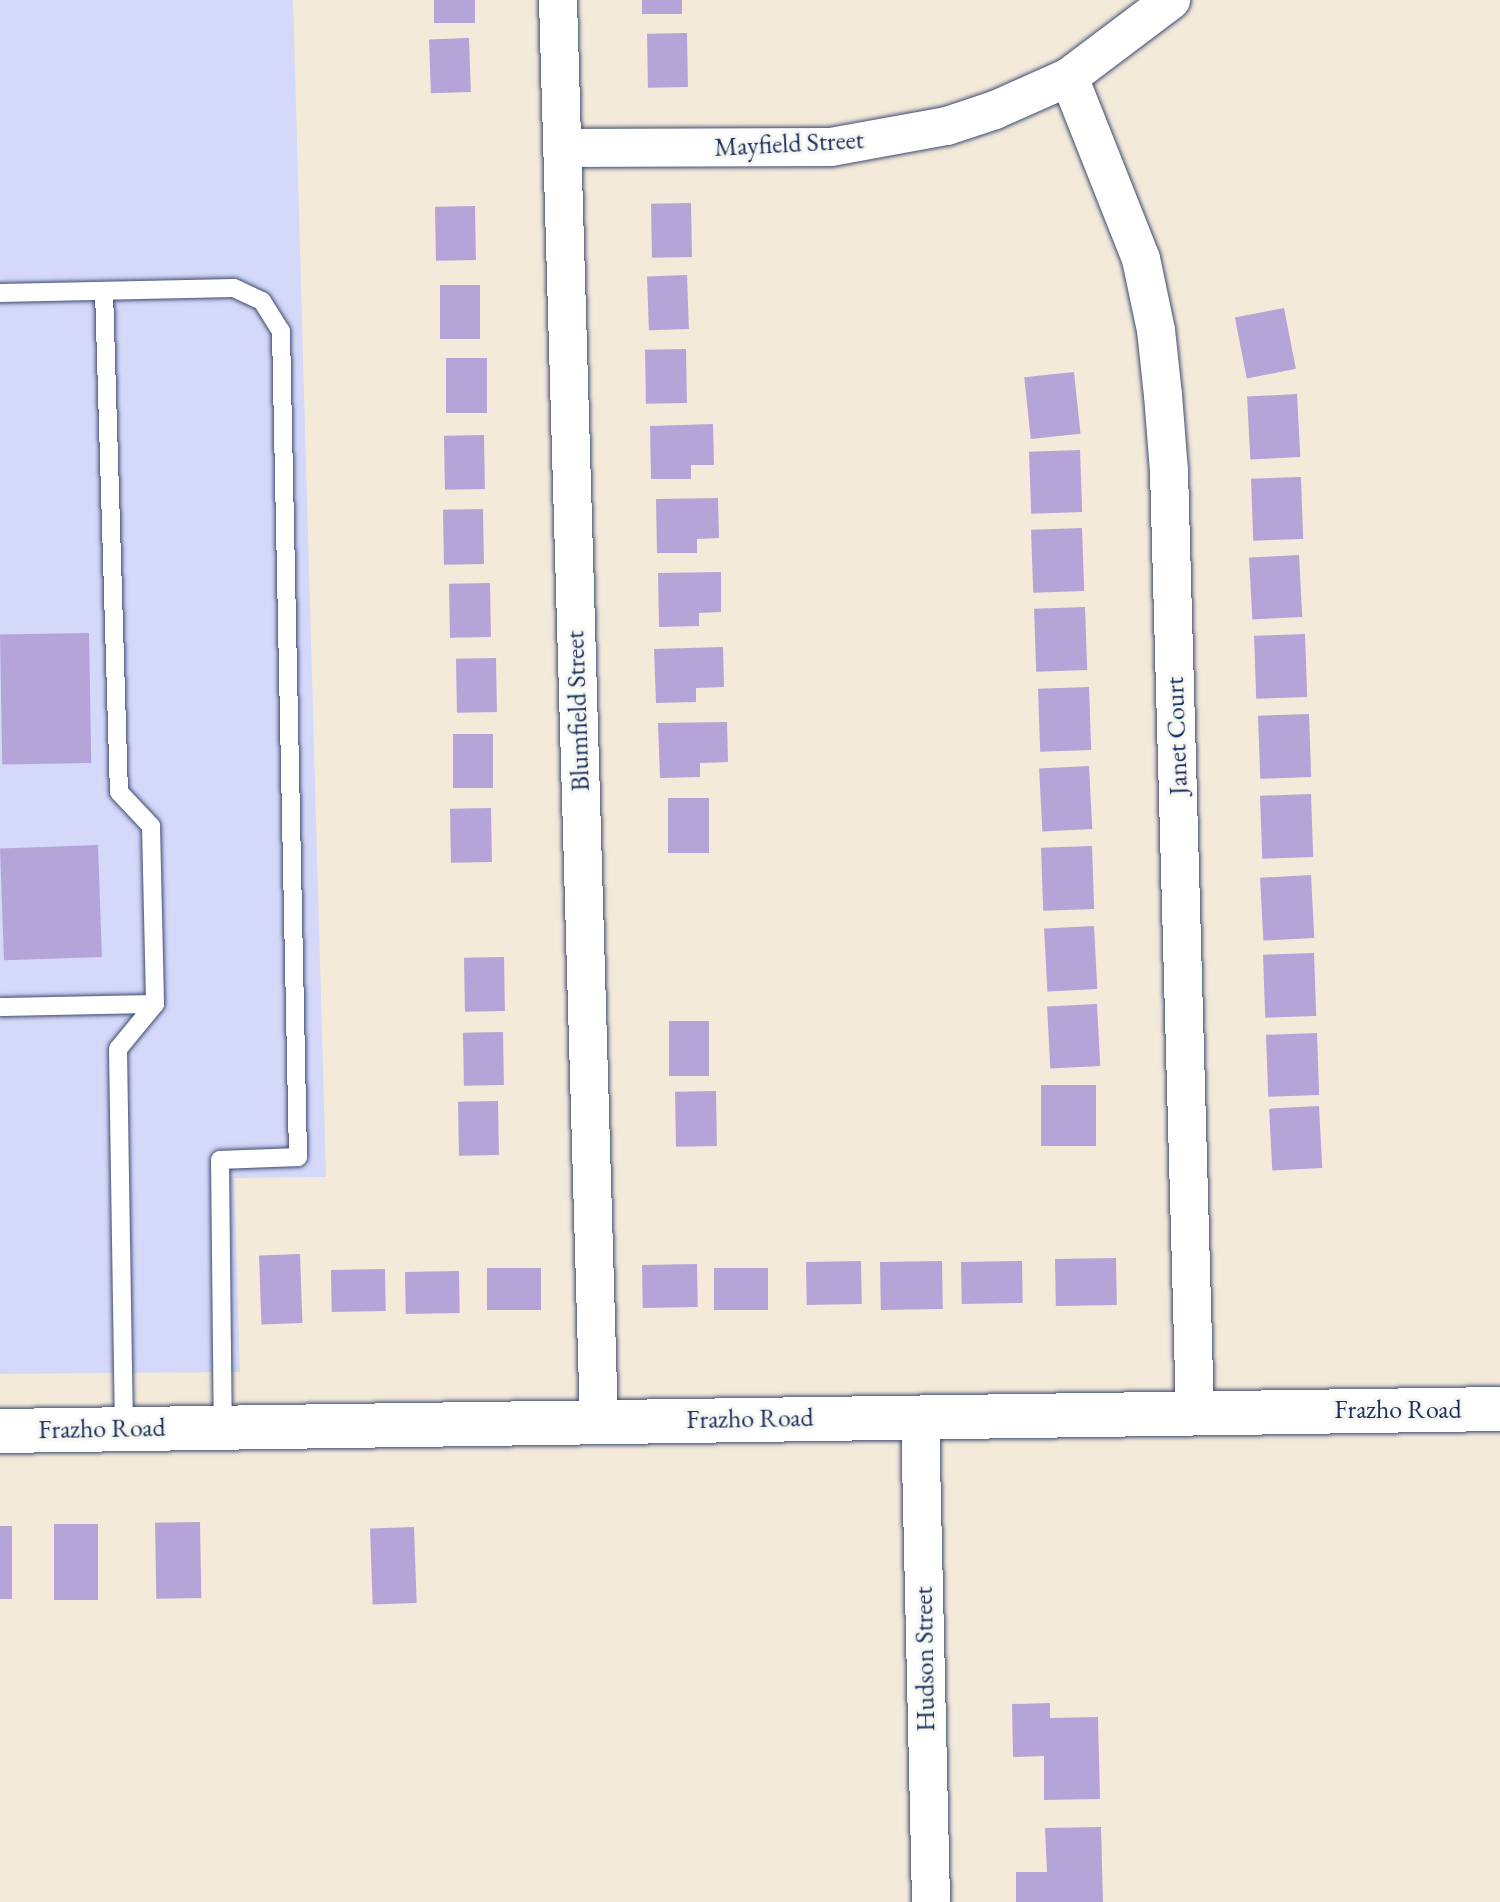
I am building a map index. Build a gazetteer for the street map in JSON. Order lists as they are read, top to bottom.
{
  "streets": {
    "street": [
      "Mayfield Street",
      "Blumfield Street",
      "Janet Court",
      "Frazho Road",
      "Hudson Street"
    ]
  },
  "crossings": [
    ["Mayfield Street", "Blumfield Street"],
    ["Mayfield Street", "Janet Court"],
    ["Blumfield Street", "Frazho Road"],
    ["Janet Court", "Frazho Road"],
    ["Frazho Road", "Hudson Street"]
  ]
}
